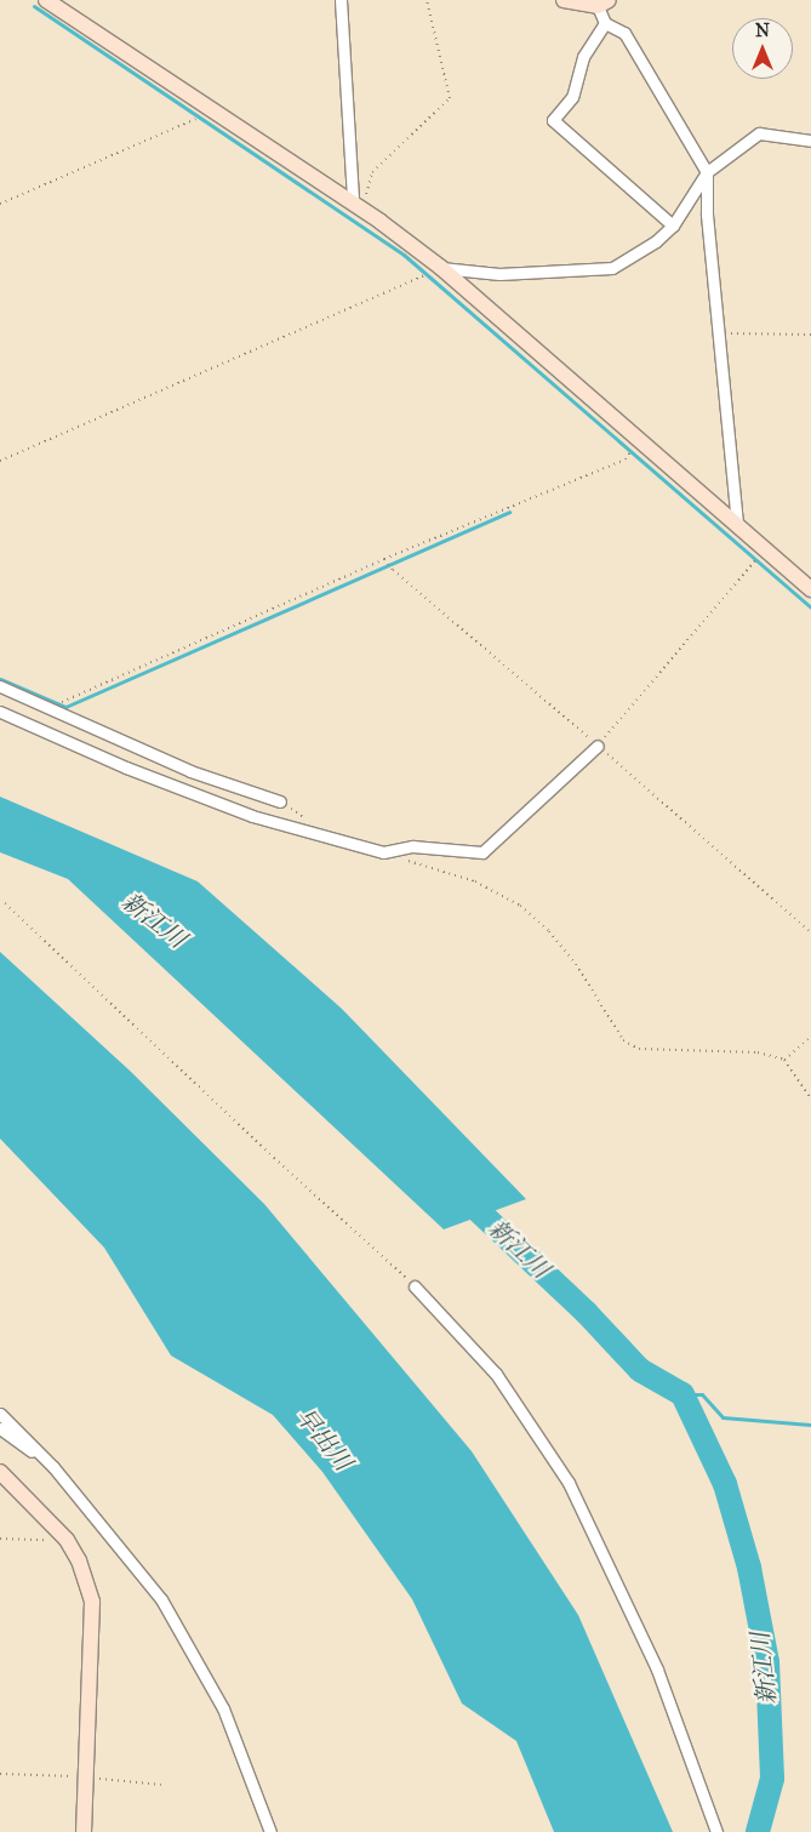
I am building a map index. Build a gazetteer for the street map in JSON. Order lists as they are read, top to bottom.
{
  "water": ["新江川", "早出川"],
  "north": "top"
}
